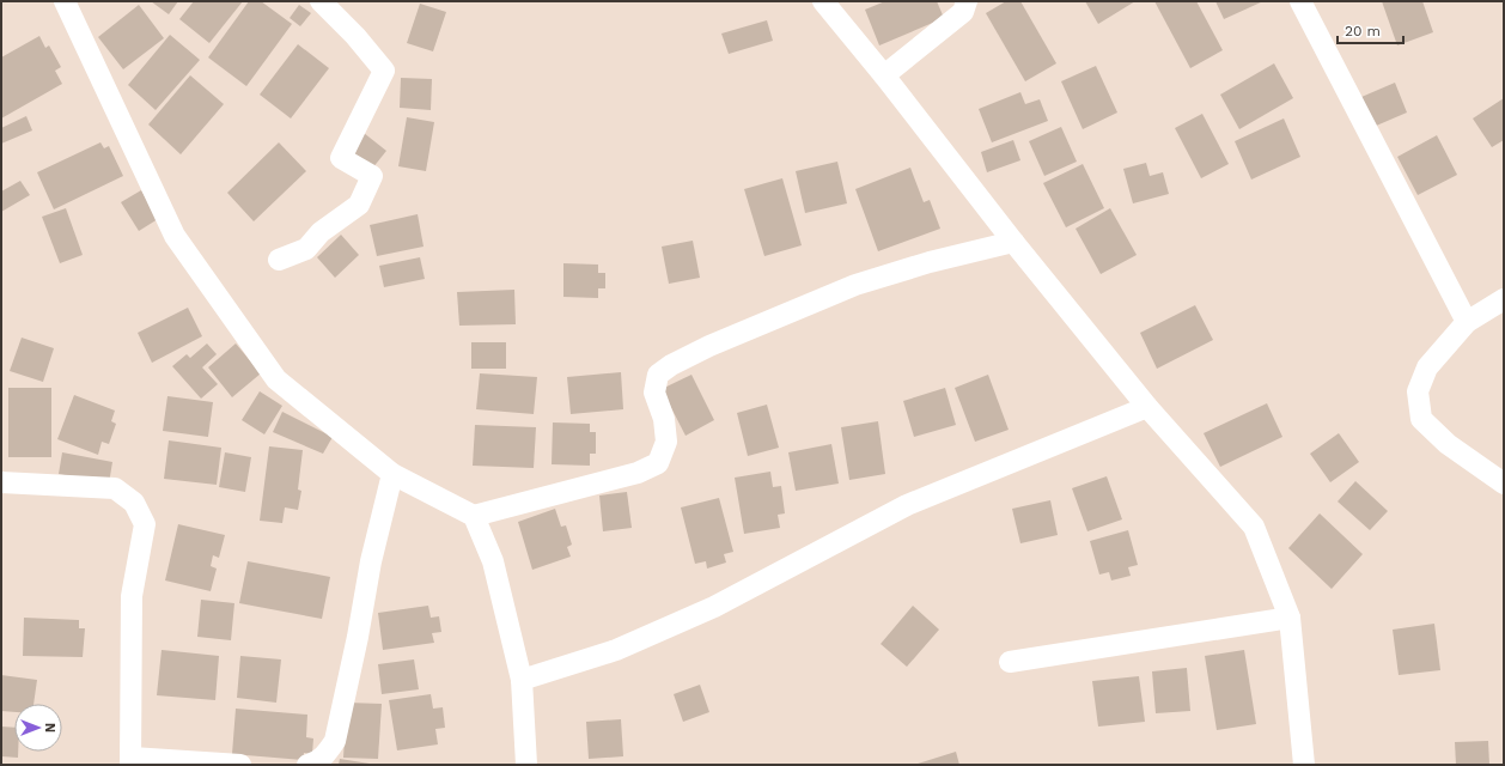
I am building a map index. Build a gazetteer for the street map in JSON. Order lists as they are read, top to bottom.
{
  "scale_bar": "20 m",
  "north": "right"
}
